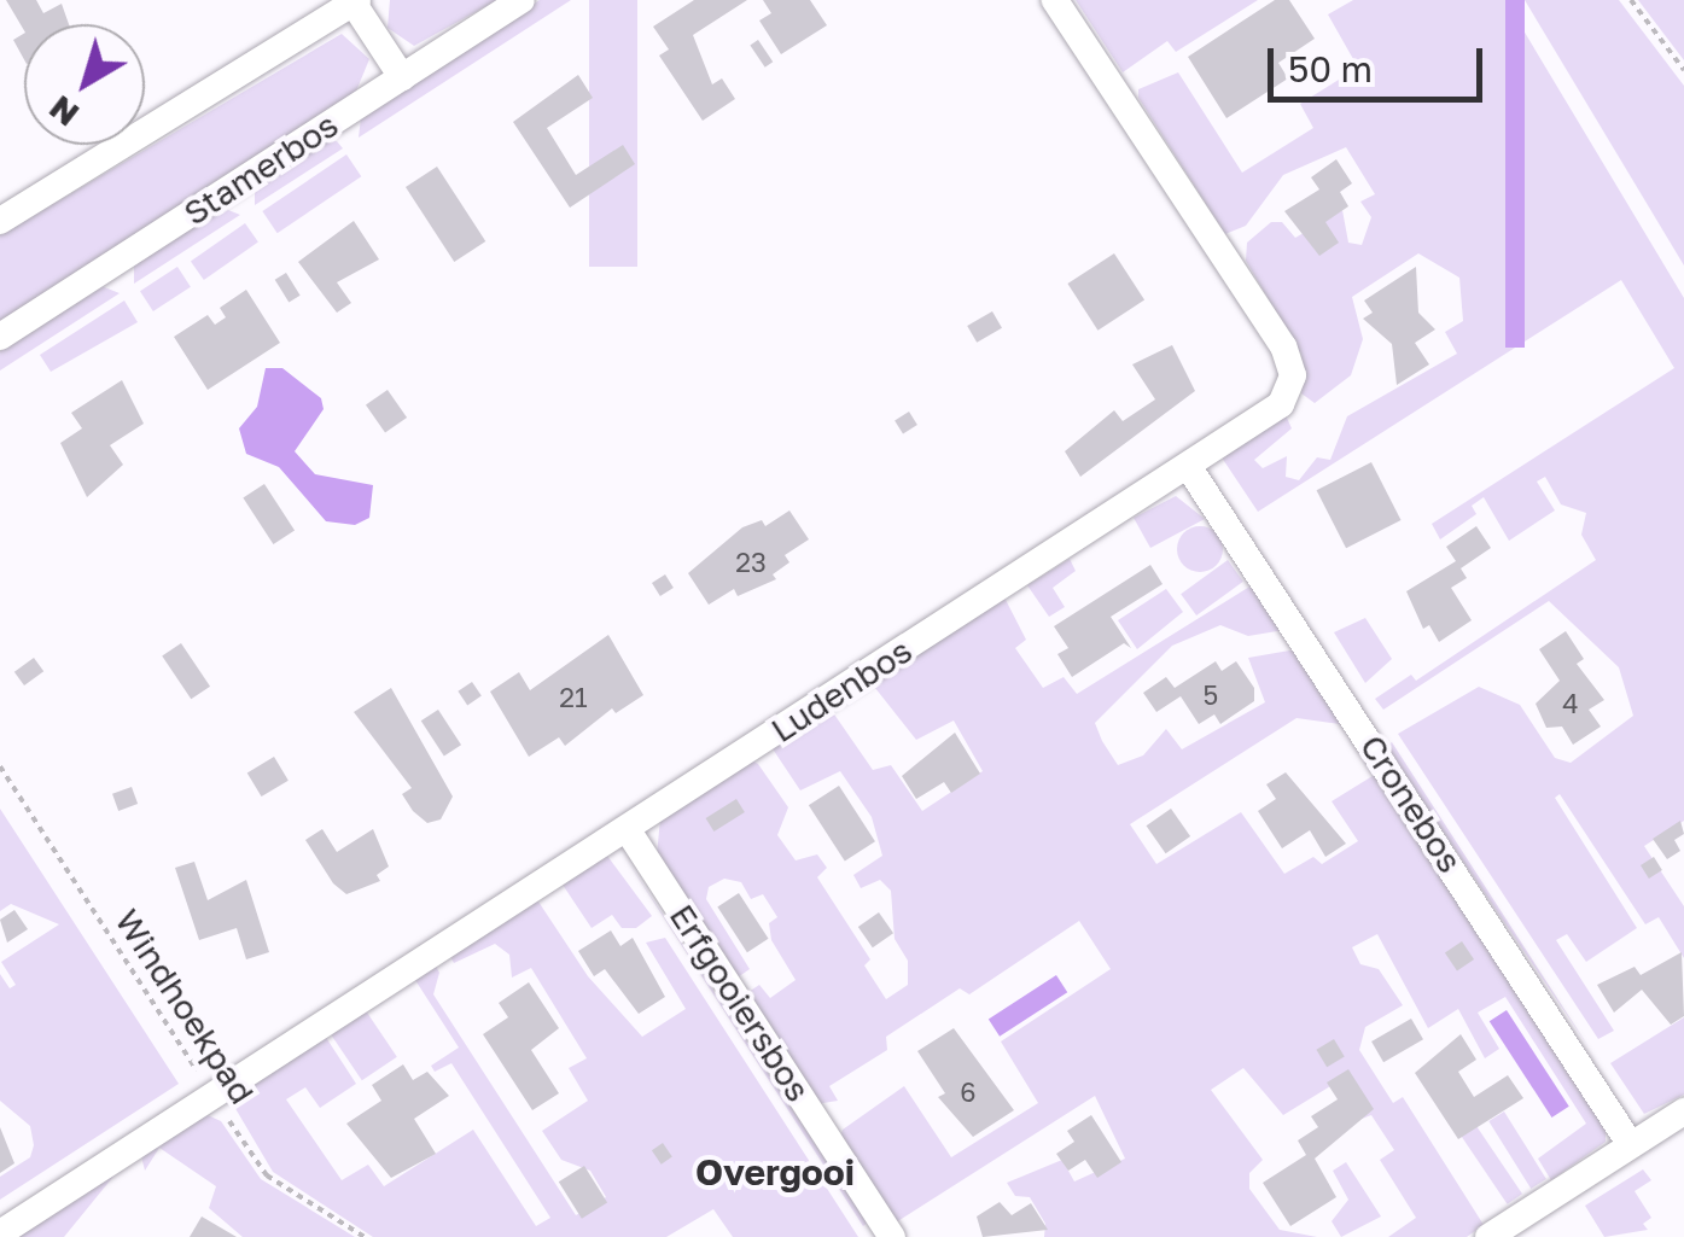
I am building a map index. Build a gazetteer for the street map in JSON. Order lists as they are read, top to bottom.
{
  "streets": {
    "street": [
      "Stamerbos",
      "Ludenbos",
      "Cronebos",
      "Erfgooiersbos"
    ],
    "path": ["Windhoekpad"]
  },
  "crossings": [
    ["Ludenbos", "Cronebos"],
    ["Ludenbos", "Erfgooiersbos"],
    ["Ludenbos", "Windhoekpad"]
  ],
  "districts": ["Overgooi"],
  "house_numbers": [
    "23",
    "5",
    "21",
    "4",
    "6"
  ],
  "scale_bar": "50 m",
  "north": "bottom left"
}
